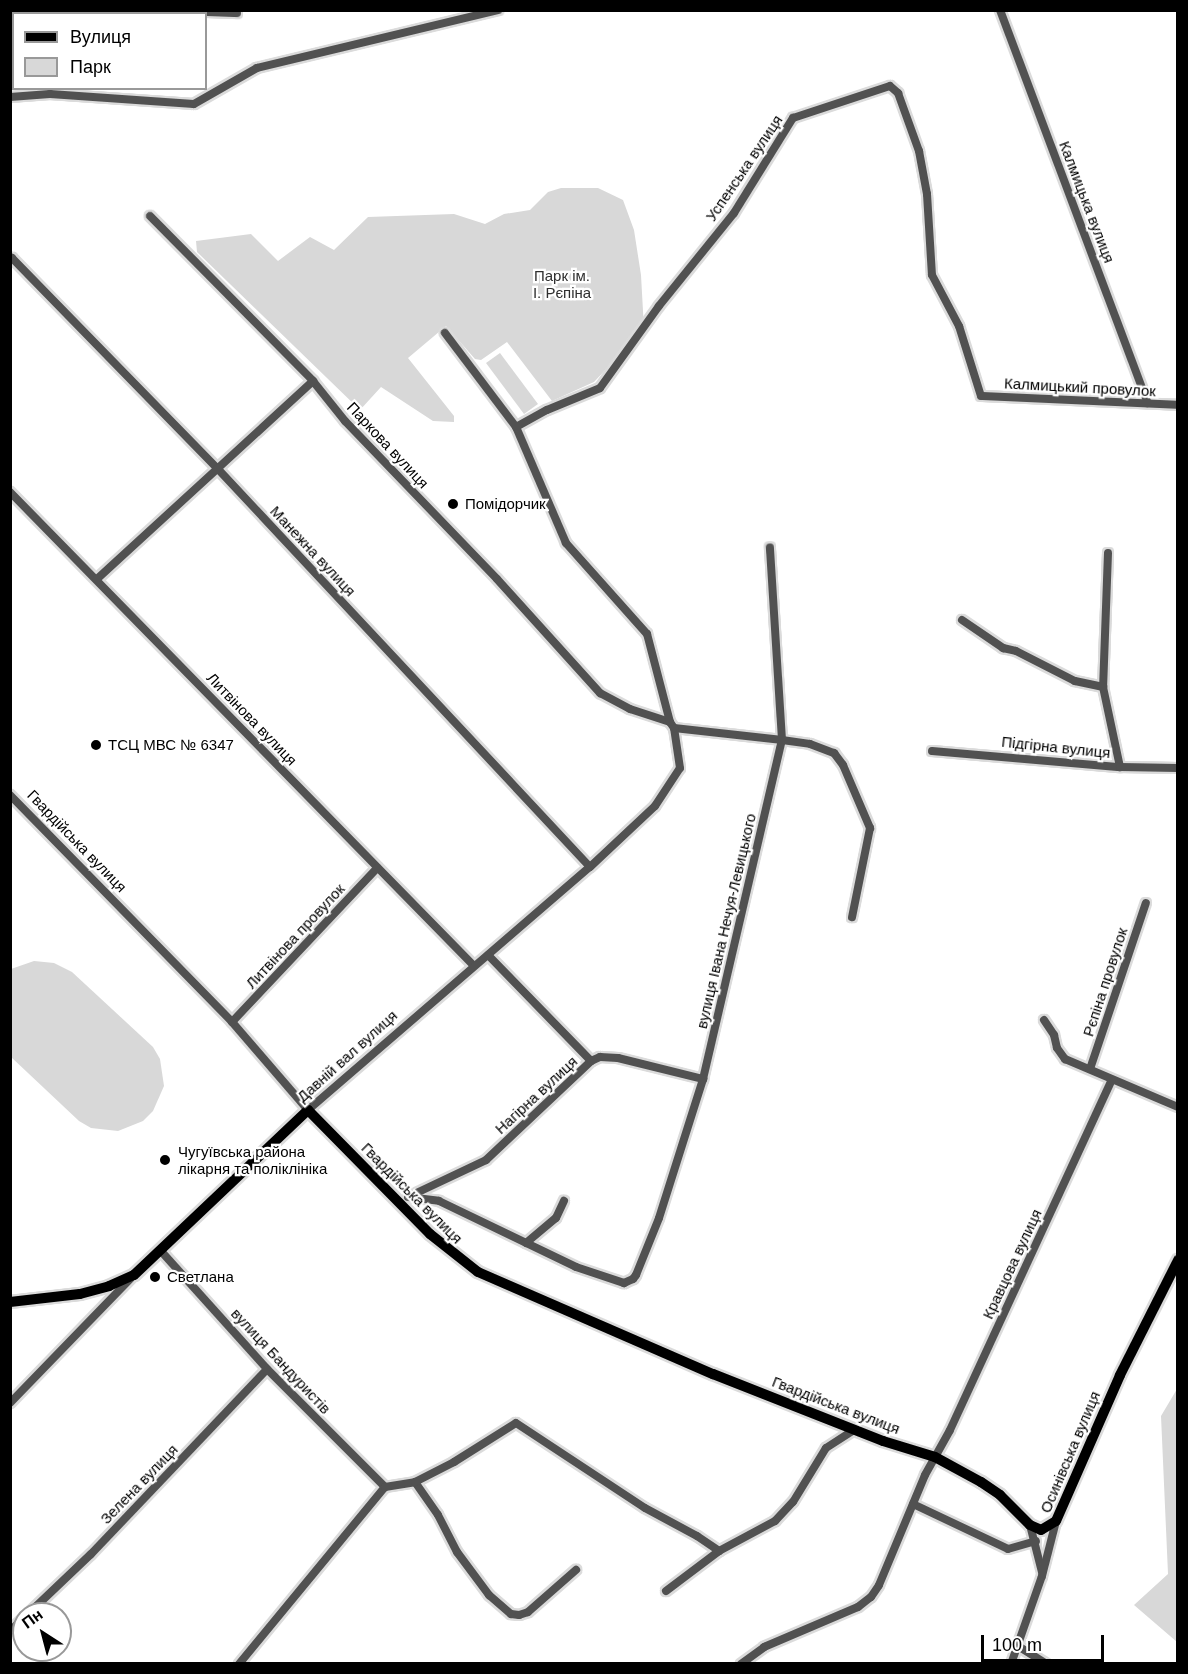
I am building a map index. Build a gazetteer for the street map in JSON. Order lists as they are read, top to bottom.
{
  "streets": {
    "main road": ["Гвардійська вулиця", "Давній вал вулиця", "Осинівська вулиця"],
    "street": [
      "Успенська вулиця",
      "Калмицька вулиця",
      "Калмицький провулок",
      "Паркова вулиця",
      "Манежна вулиця",
      "Литвінова вулиця",
      "Підгірна вулиця",
      "вулиця Івана Нечуя-Левицького",
      "Литвінова провулок",
      "Рєпіна провулок",
      "Нагірна вулиця",
      "Кравцова вулиця",
      "вулиця Бандуристів",
      "Зелена вулиця"
    ]
  },
  "crossings": [
    ["Успенська вулиця", "Калмицький провулок"],
    ["Успенська вулиця", "Давній вал вулиця"],
    ["Калмицька вулиця", "Калмицький провулок"],
    ["Паркова вулиця", "вулиця Івана Нечуя-Левицького"],
    ["Паркова вулиця", "Давній вал вулиця"],
    ["Манежна вулиця", "Давній вал вулиця"],
    ["Литвінова вулиця", "Литвінова провулок"],
    ["Литвінова вулиця", "Давній вал вулиця"],
    ["Гвардійська вулиця", "Литвінова провулок"],
    ["Гвардійська вулиця", "Давній вал вулиця"],
    ["Гвардійська вулиця", "Нагірна вулиця"],
    ["Гвардійська вулиця", "Кравцова вулиця"],
    ["вулиця Івана Нечуя-Левицького", "Нагірна вулиця"],
    ["Давній вал вулиця", "вулиця Бандуристів"],
    ["вулиця Бандуристів", "Зелена вулиця"]
  ],
  "parks": ["Парк ім. І. Рєпіна"],
  "places": [
    "Помідорчик",
    "ТСЦ МВС № 6347",
    "Чугуївська района лікарня та поліклініка",
    "Светлана"
  ],
  "legend": ["Вулиця", "Парк"],
  "scale_bar": "100 m",
  "north": "top left"
}
